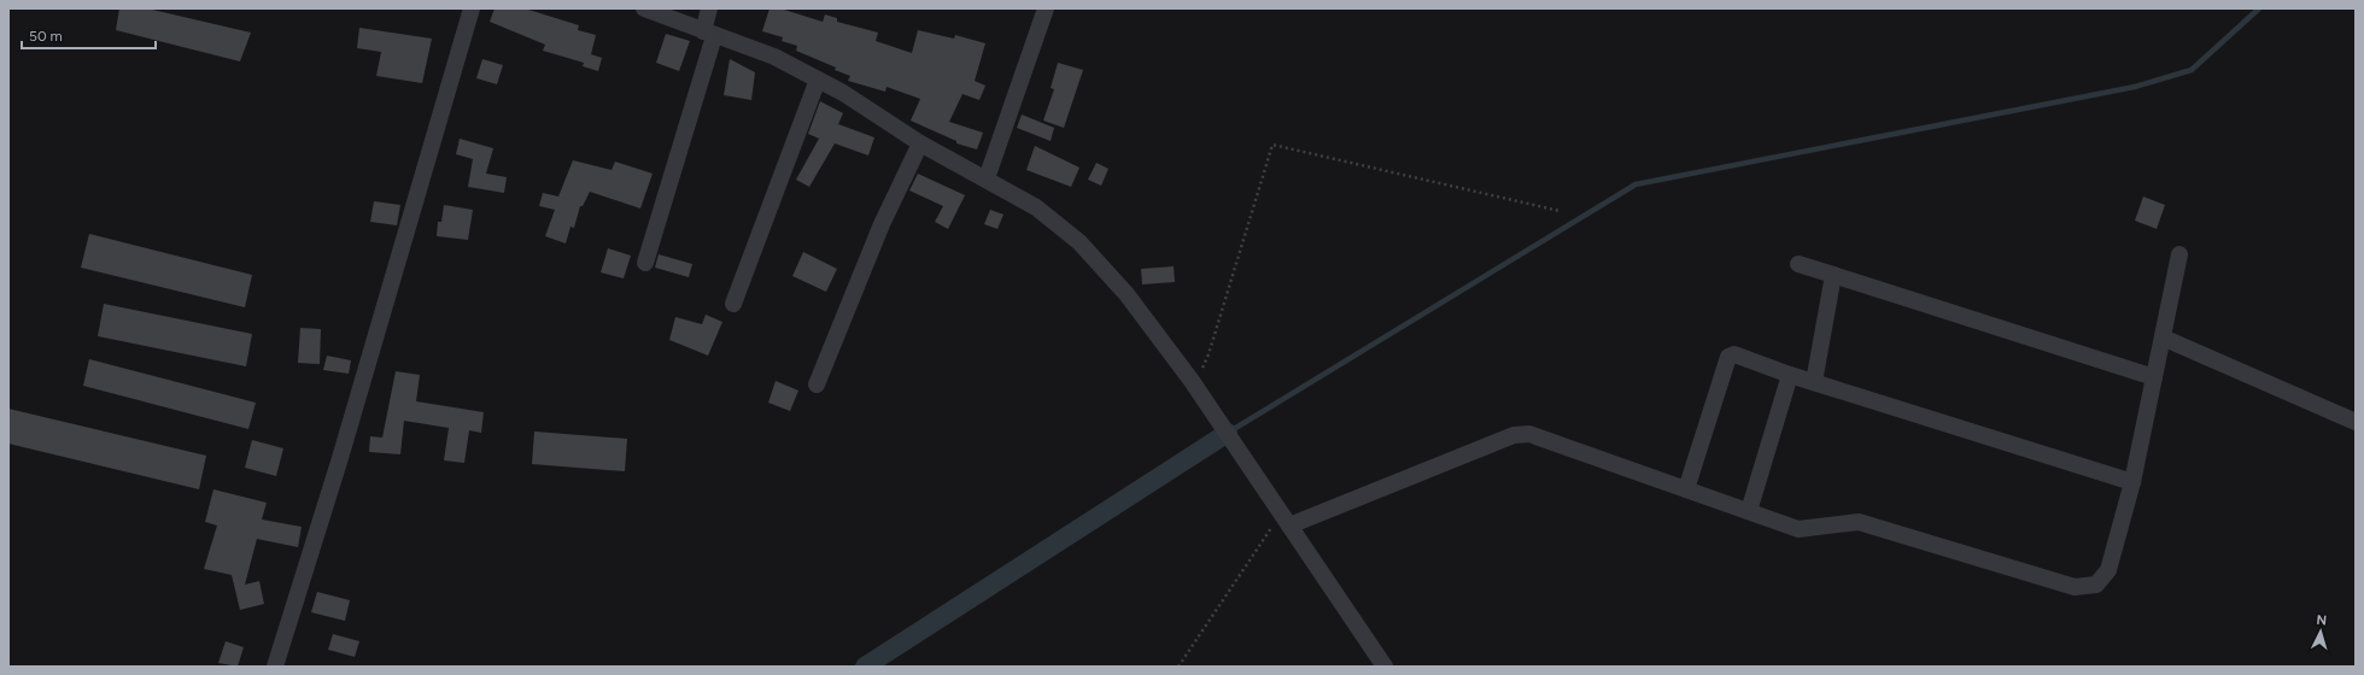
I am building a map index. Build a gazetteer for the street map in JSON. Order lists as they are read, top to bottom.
{
  "scale_bar": "50 m",
  "north": "top"
}
